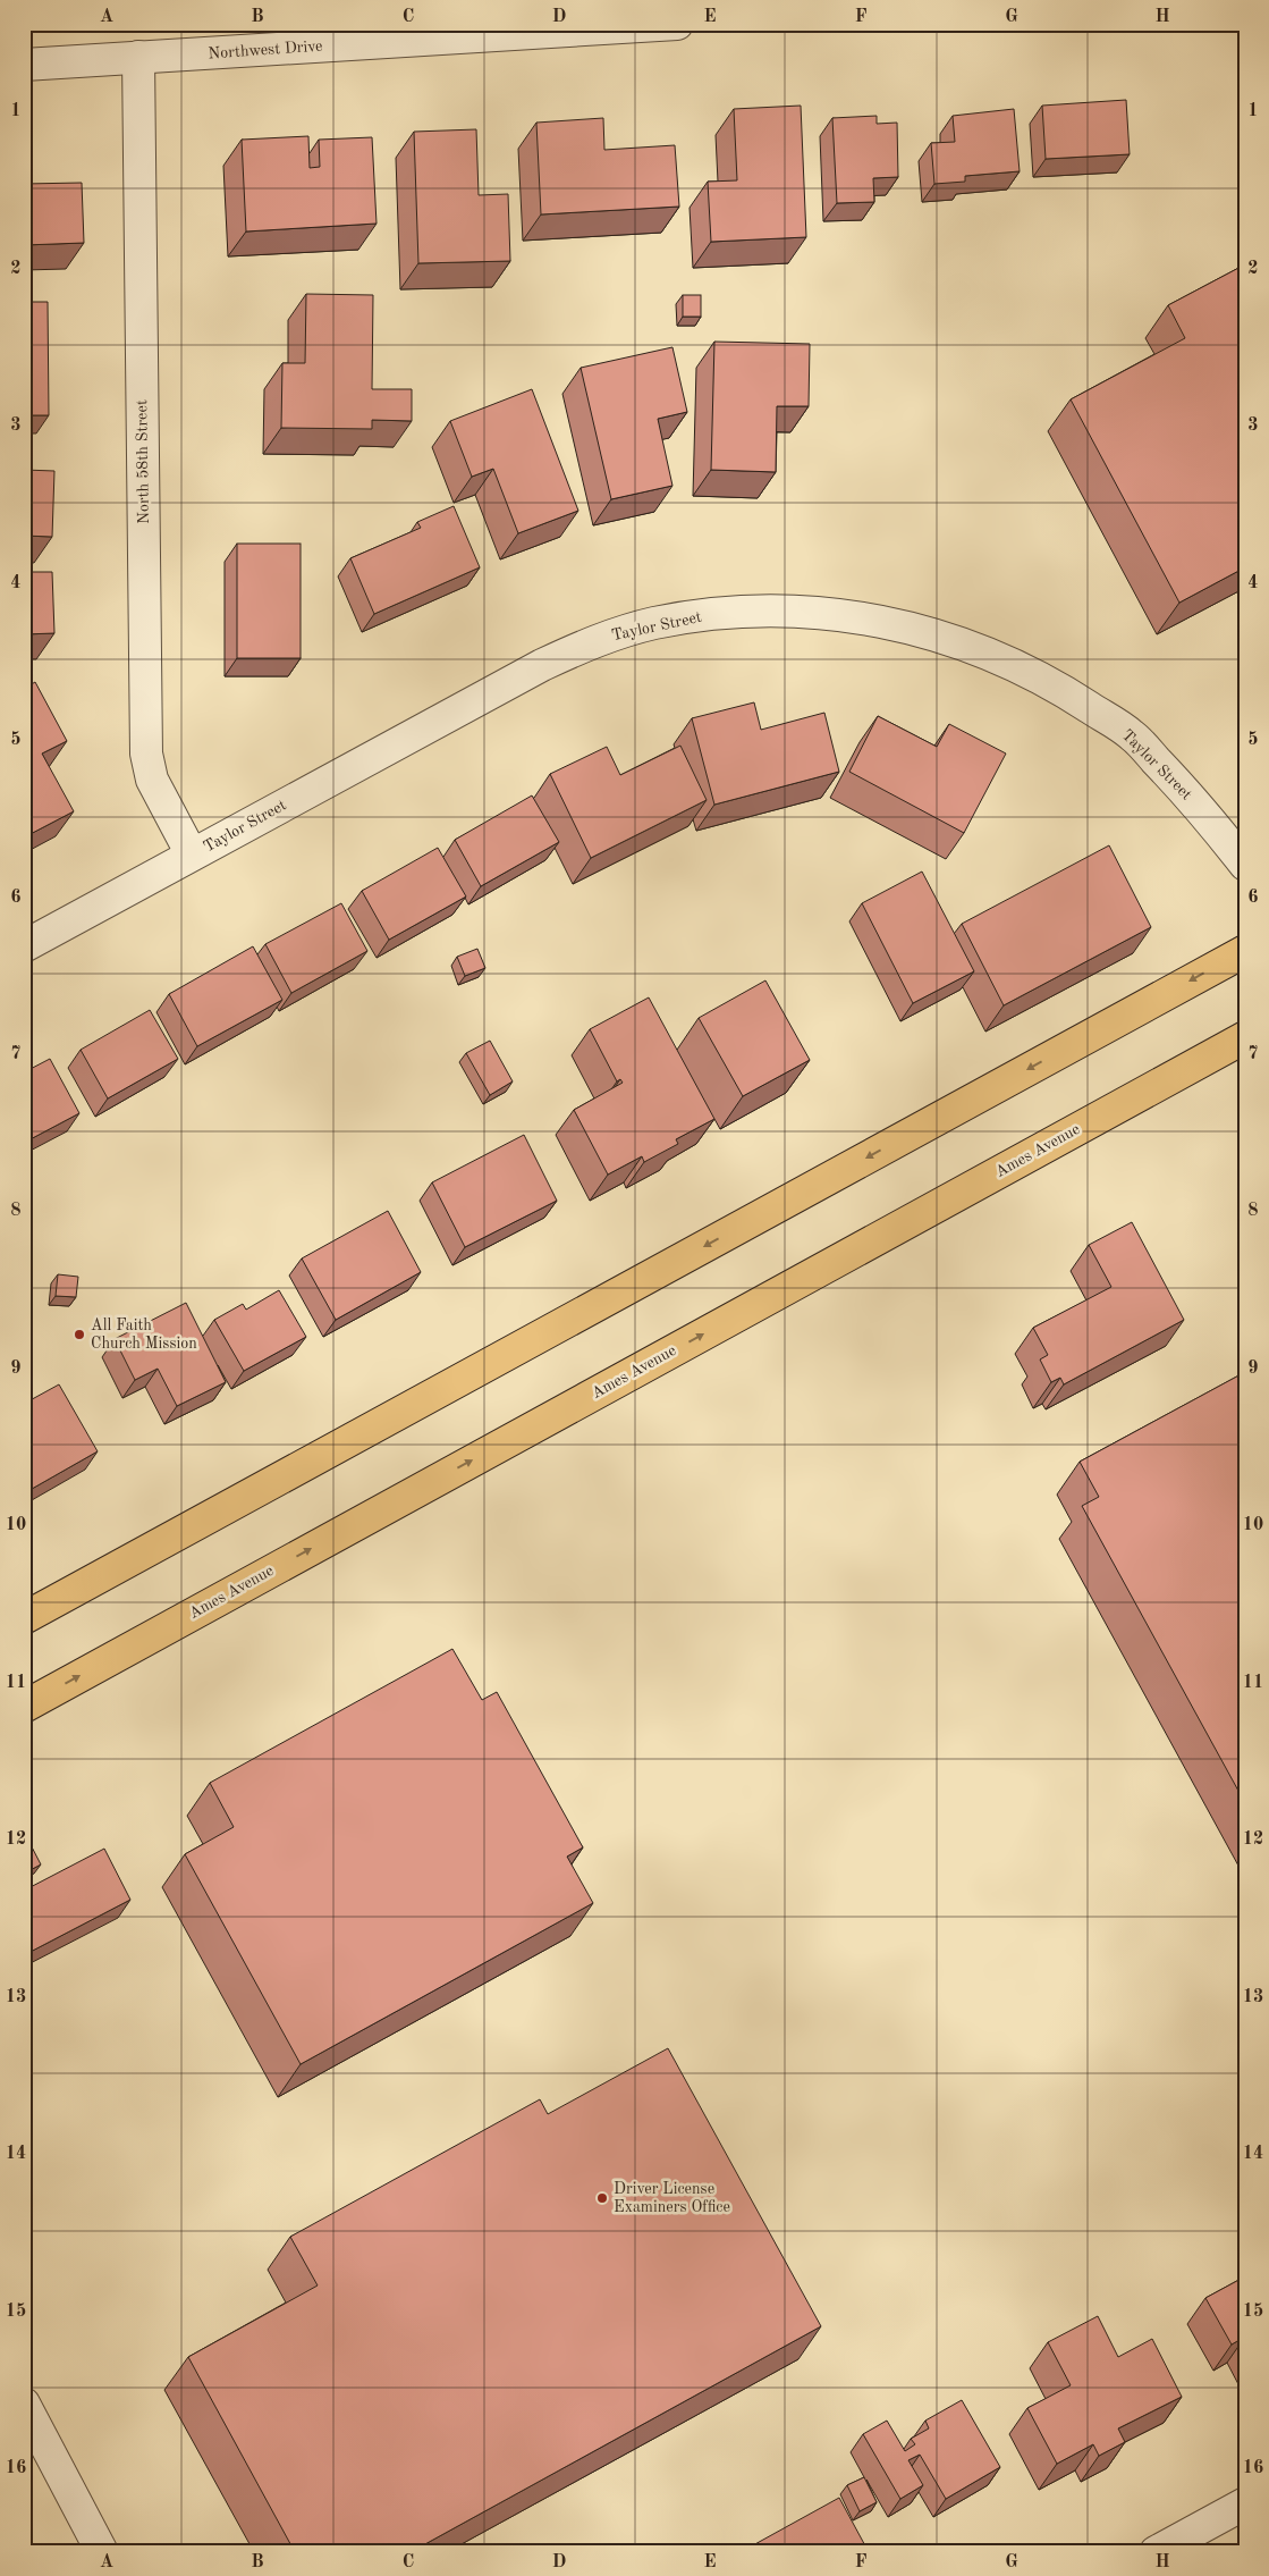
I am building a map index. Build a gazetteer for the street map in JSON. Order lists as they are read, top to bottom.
{
  "streets": {
    "main road": ["Ames Avenue"],
    "street": ["Northwest Drive", "North 58th Street", "Taylor Street"]
  },
  "crossings": [
    ["Northwest Drive", "North 58th Street"],
    ["North 58th Street", "Taylor Street"]
  ],
  "places": ["All Faith Church Mission", "Driver License Examiners Office"],
  "grid": {
    "columns": [
      "A",
      "B",
      "C",
      "D",
      "E",
      "F",
      "G",
      "H"
    ],
    "rows": [
      "1",
      "2",
      "3",
      "4",
      "5",
      "6",
      "7",
      "8",
      "9",
      "10",
      "11",
      "12",
      "13",
      "14",
      "15",
      "16"
    ]
  }
}
